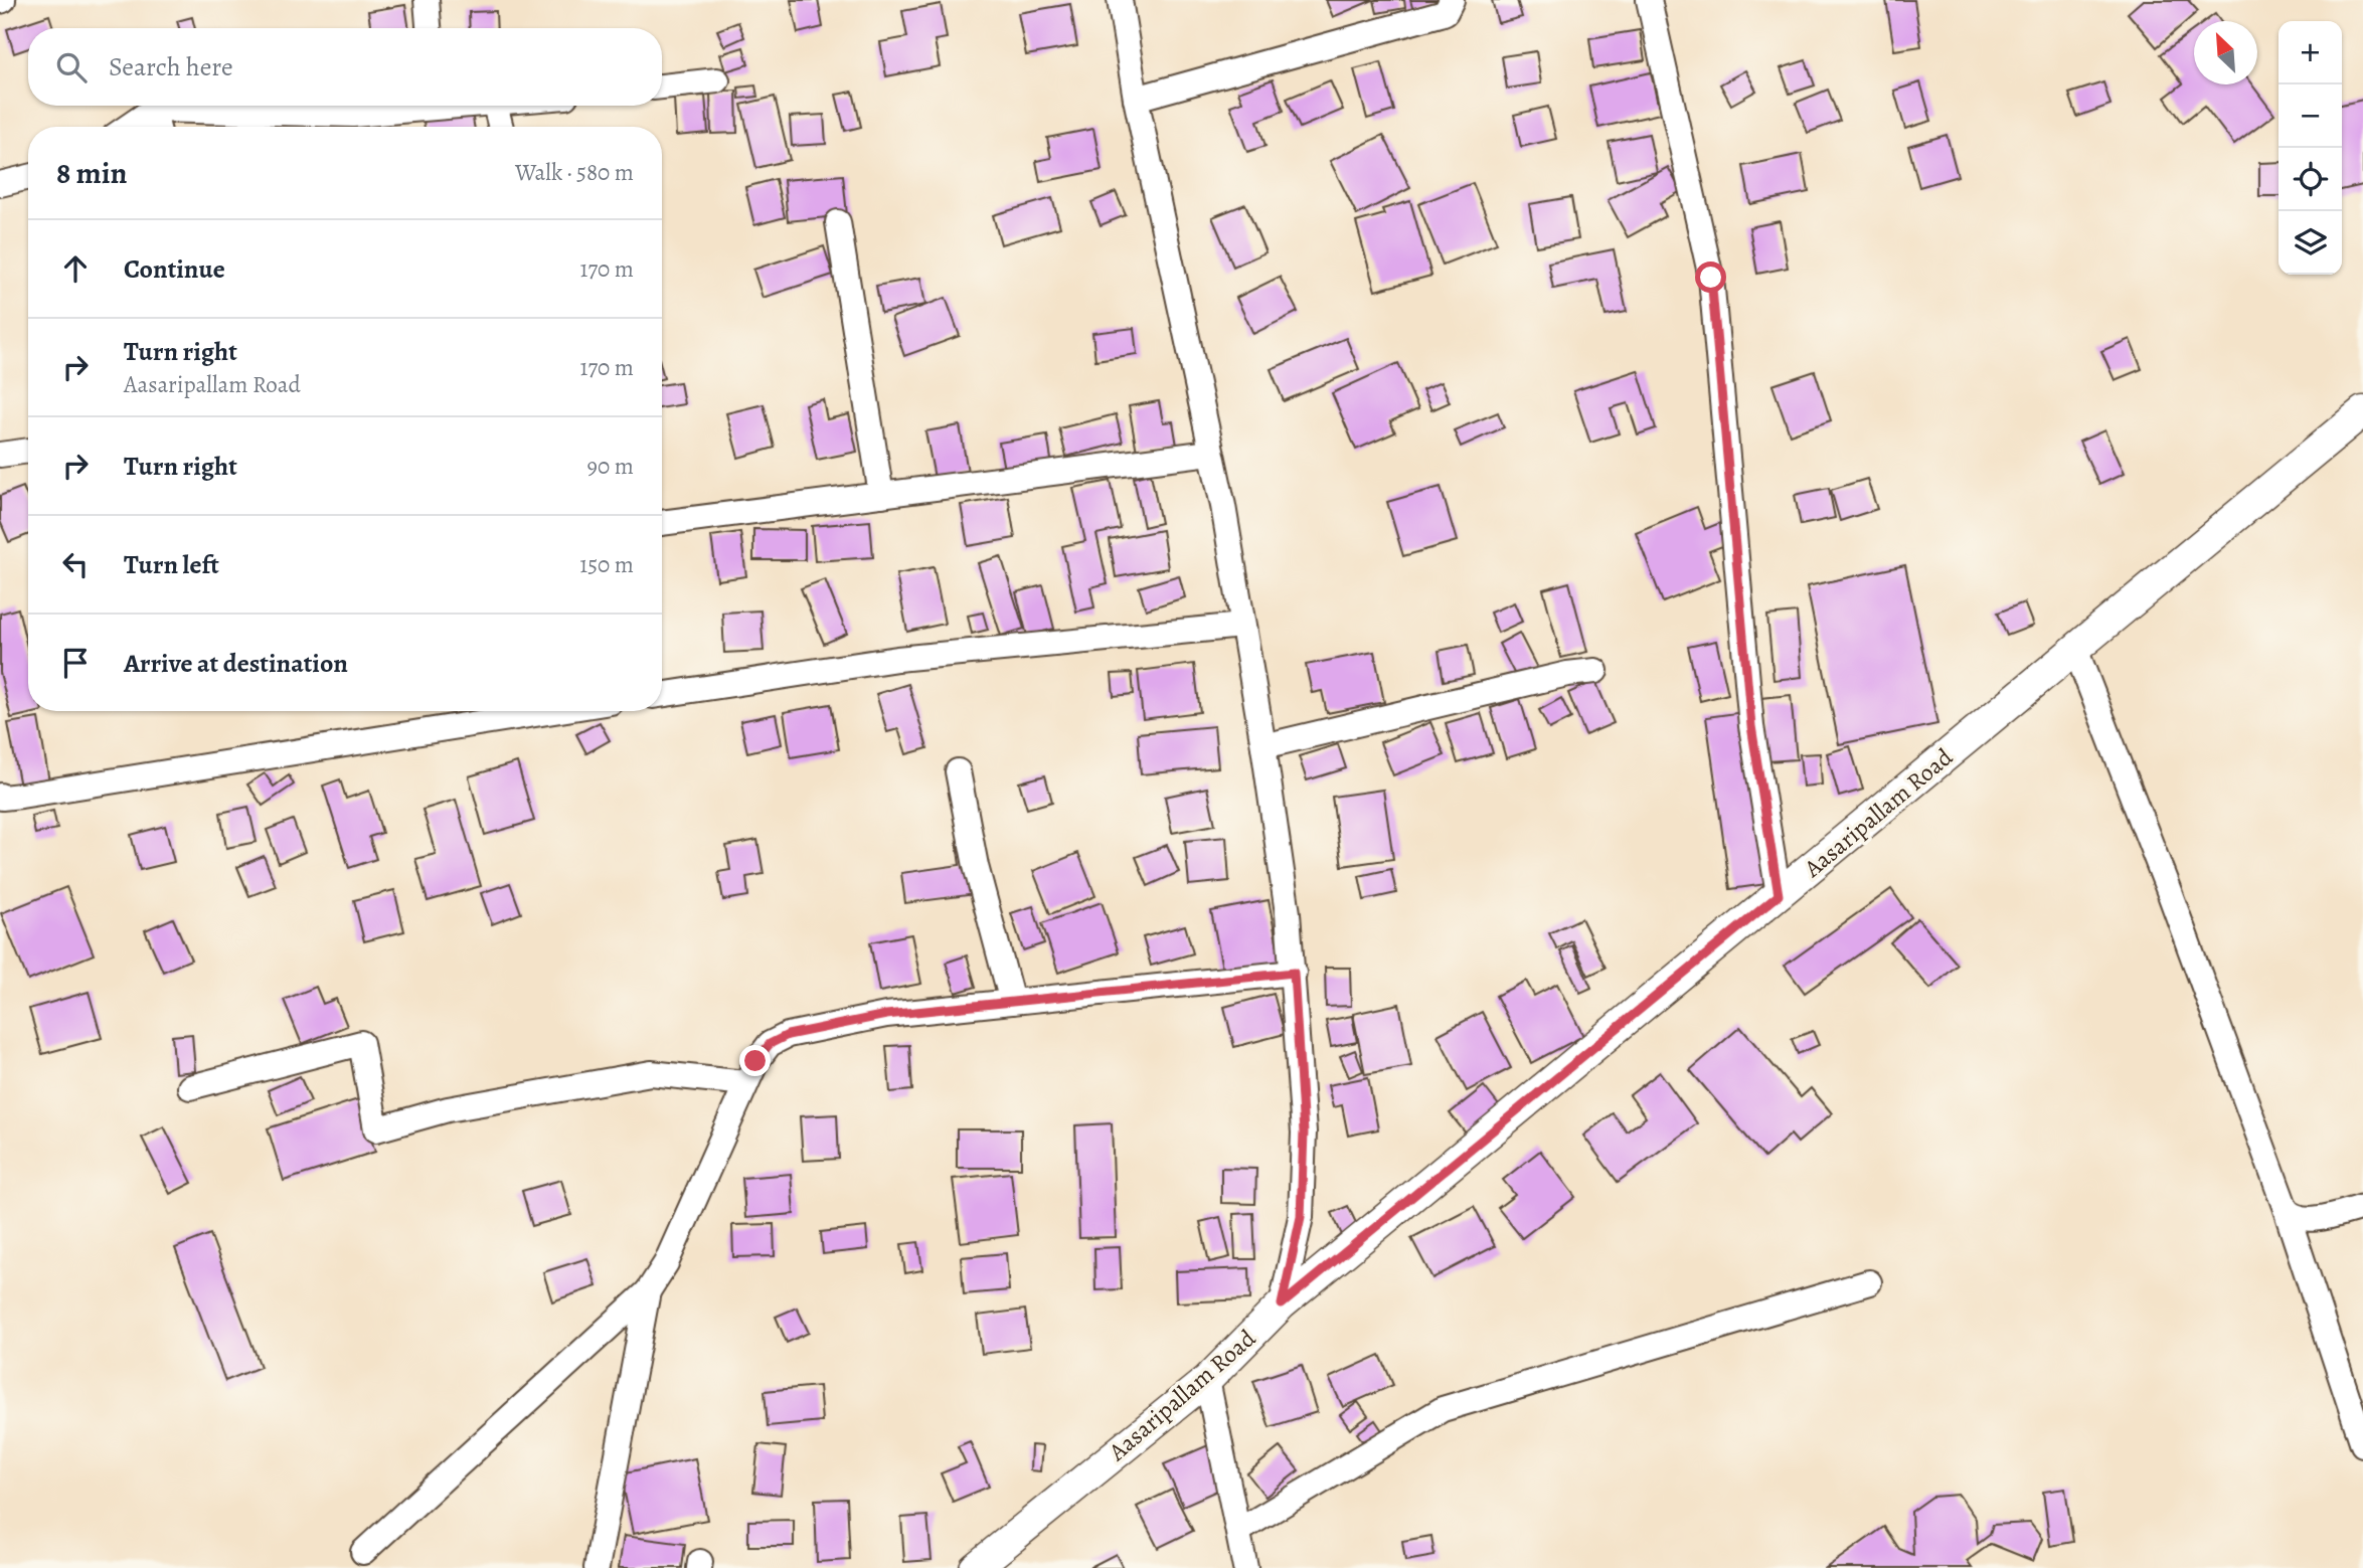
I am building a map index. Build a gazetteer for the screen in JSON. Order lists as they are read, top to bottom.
{
  "streets": {
    "main road": ["Aasaripallam Road"]
  },
  "north": "top left",
  "page": {
    "map_buttons": ["+", "−"],
    "search": "Search here",
    "heading": ["8 min", "Walk · 580 m"],
    "list": [
      ["Continue", "170 m"],
      ["Turn right", "Aasaripallam Road", "170 m"],
      ["Turn right", "90 m"],
      ["Turn left", "150 m"],
      "Arrive at destination"
    ]
  }
}
